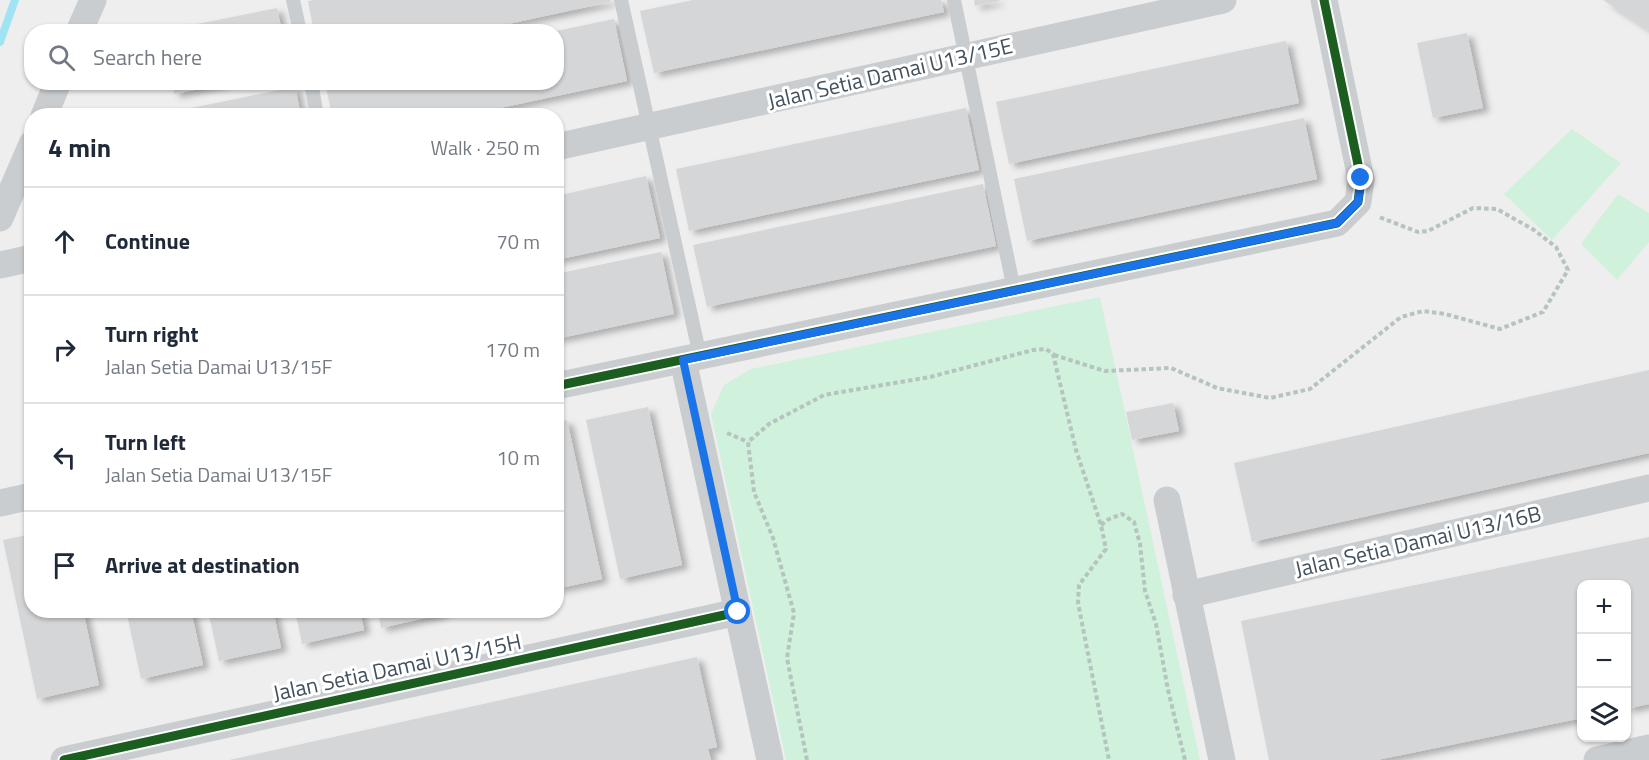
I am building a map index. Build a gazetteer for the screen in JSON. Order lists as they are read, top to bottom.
{
  "streets": {
    "street": ["Jalan Setia Damai U13/15E", "Jalan Setia Damai U13/16B", "Jalan Setia Damai U13/15H"]
  },
  "page": {
    "search": "Search here",
    "heading": ["4 min", "Walk · 250 m"],
    "list": [
      ["Continue", "70 m"],
      ["Turn right", "Jalan Setia Damai U13/15F", "170 m"],
      ["Turn left", "Jalan Setia Damai U13/15F", "10 m"],
      "Arrive at destination"
    ],
    "map_buttons": ["+", "−"]
  }
}
